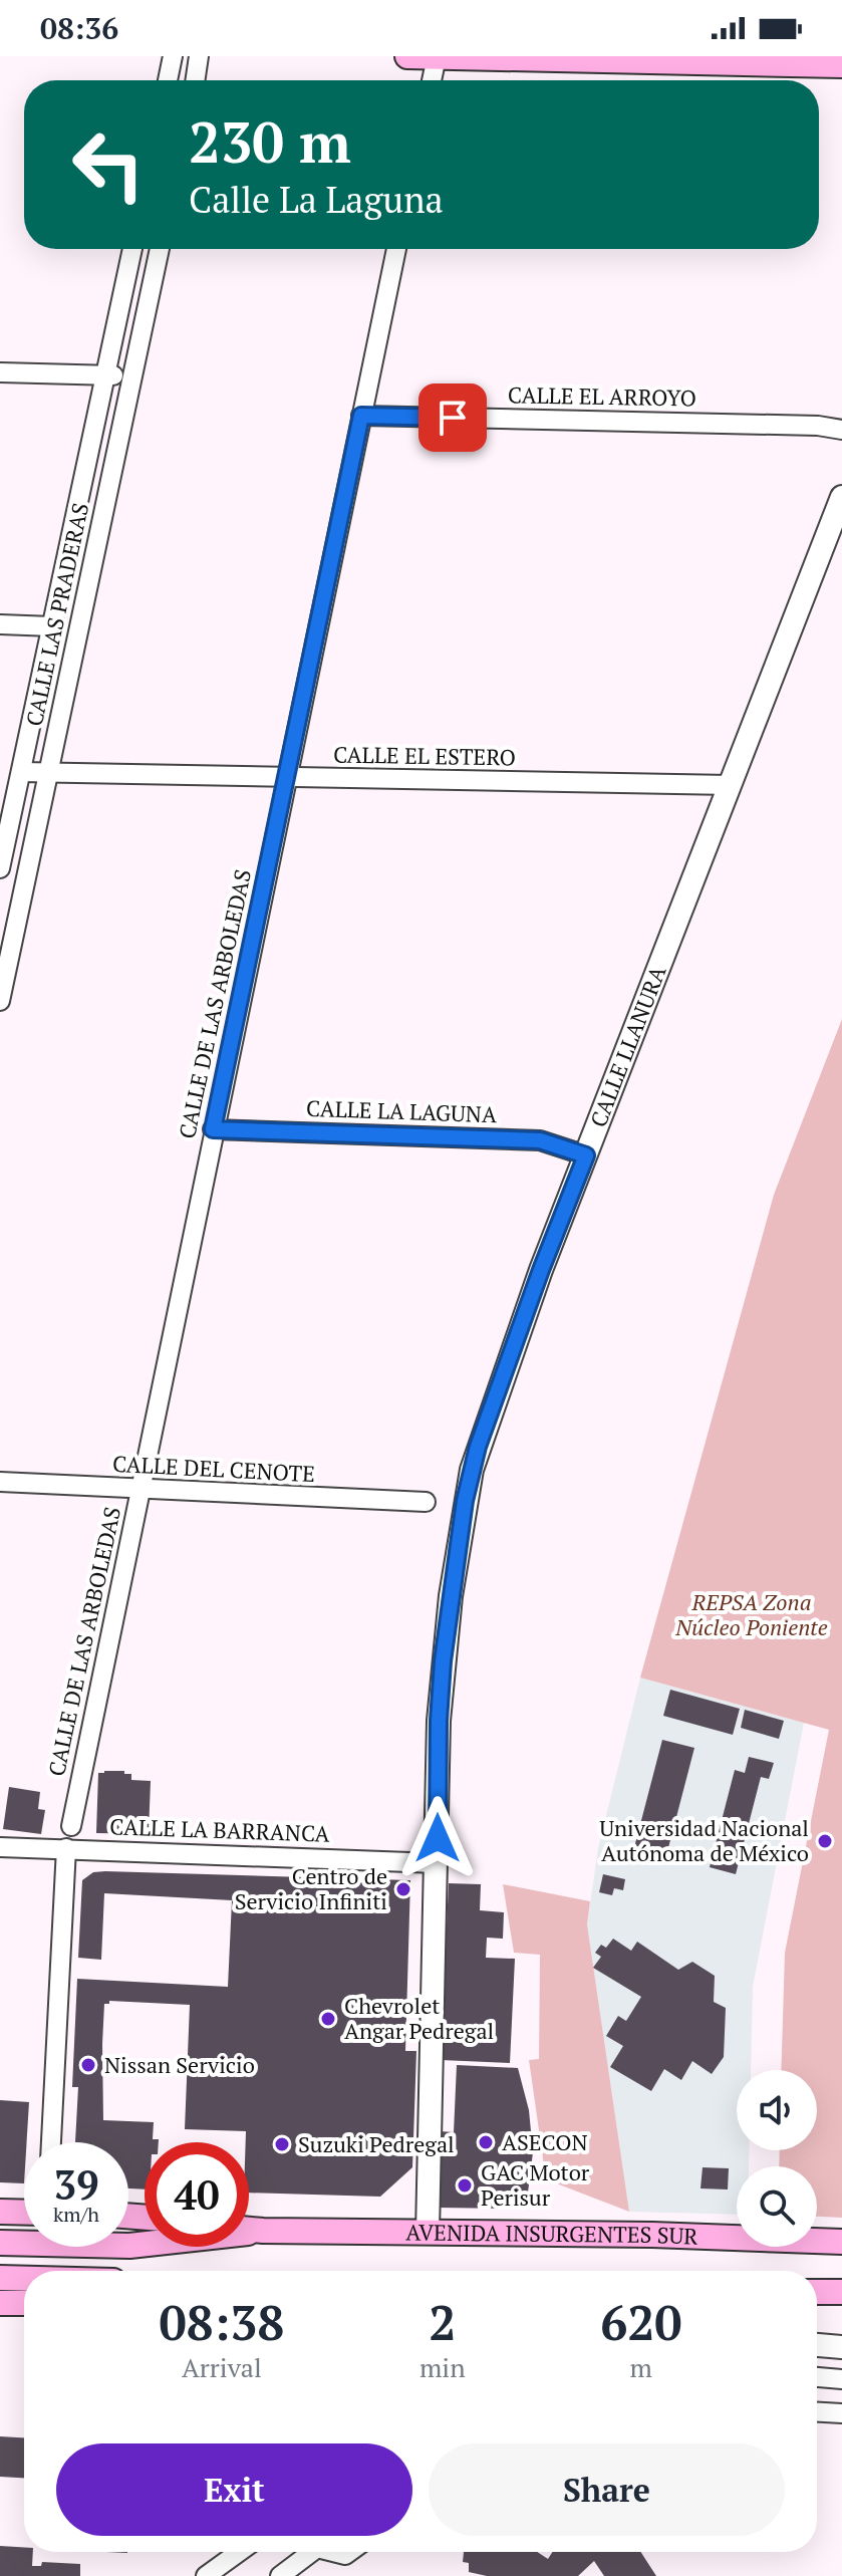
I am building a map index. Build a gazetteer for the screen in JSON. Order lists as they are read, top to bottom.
{
  "streets": {
    "main road": ["AVENIDA INSURGENTES SUR"],
    "street": [
      "CALLE EL ARROYO",
      "CALLE LAS PRADERAS",
      "CALLE EL ESTERO",
      "CALLE DE LAS ARBOLEDAS",
      "CALLE LLANURA",
      "CALLE LA LAGUNA",
      "CALLE DEL CENOTE",
      "CALLE LA BARRANCA"
    ]
  },
  "crossings": [
    ["CALLE EL ARROYO", "CALLE DE LAS ARBOLEDAS"],
    ["CALLE LAS PRADERAS", "CALLE EL ESTERO"],
    ["CALLE EL ESTERO", "CALLE DE LAS ARBOLEDAS"],
    ["CALLE EL ESTERO", "CALLE LLANURA"],
    ["CALLE DE LAS ARBOLEDAS", "CALLE LA LAGUNA"],
    ["CALLE DE LAS ARBOLEDAS", "CALLE DEL CENOTE"],
    ["CALLE LLANURA", "CALLE LA LAGUNA"],
    ["CALLE LLANURA", "CALLE LA BARRANCA"],
    ["CALLE LLANURA", "AVENIDA INSURGENTES SUR"]
  ],
  "parks": ["REPSA Zona Núcleo Poniente"],
  "places": [
    "Universidad Nacional Autónoma de México",
    "Centro de Servicio Infiniti",
    "Chevrolet Angar Pedregal",
    "Nissan Servicio",
    "ASECON",
    "Suzuki Pedregal",
    "GAC Motor Perisur"
  ],
  "page": {
    "status": "08:36",
    "turn": ["230 m", "Calle La Laguna"],
    "speed": "39 km/h",
    "limit": "40",
    "eta": [
      "08:38",
      "Arrival",
      "2",
      "min",
      "620",
      "m"
    ],
    "buttons": ["Exit", "Share"]
  }
}
